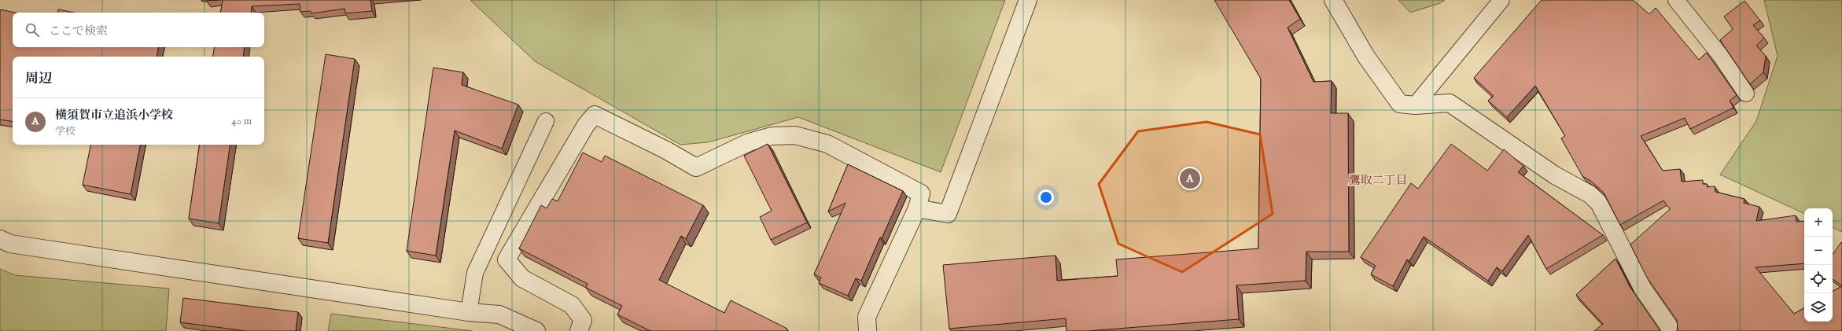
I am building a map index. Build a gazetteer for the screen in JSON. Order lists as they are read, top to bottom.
{
  "districts": ["鷹取二丁目"],
  "page": {
    "search": "ここで検索",
    "heading": "周辺",
    "list": [
      {
        "mark": "A",
        "name": "横須賀市立追浜小学校",
        "note": "学校",
        "value": "40 m"
      }
    ],
    "pins": "A",
    "map_buttons": ["+", "−"]
  }
}
